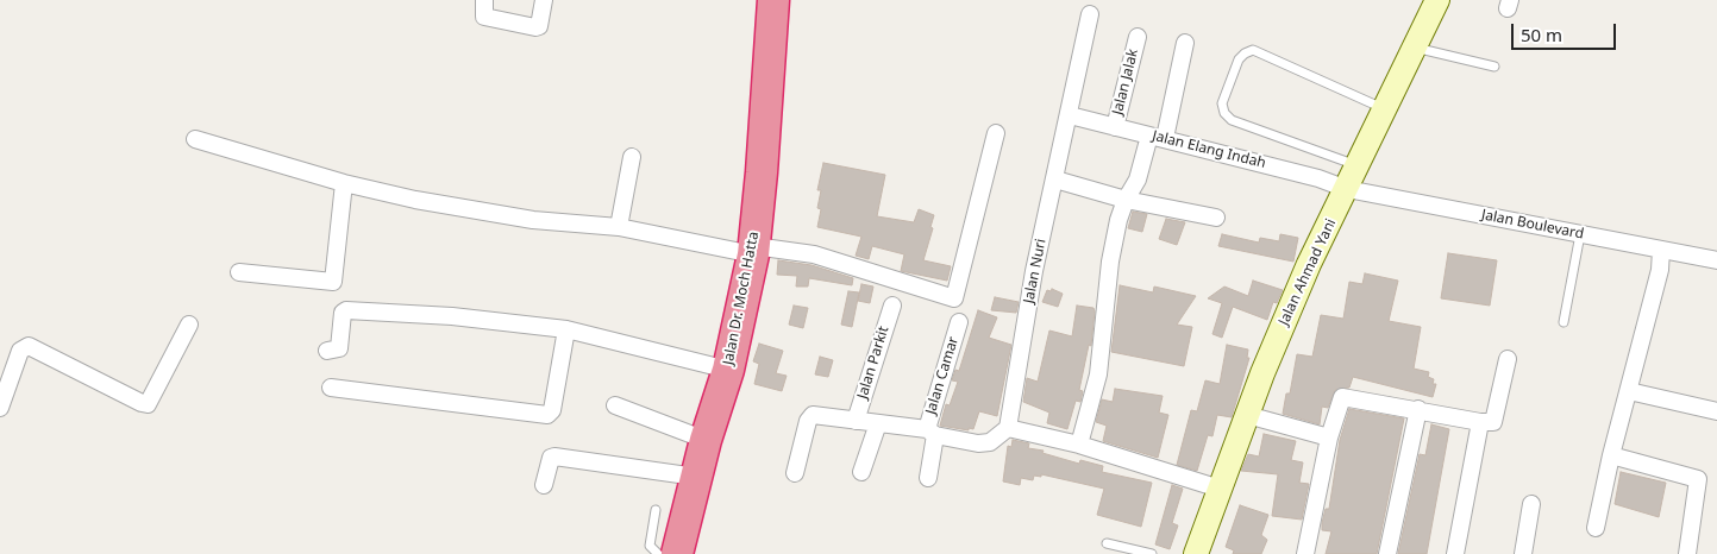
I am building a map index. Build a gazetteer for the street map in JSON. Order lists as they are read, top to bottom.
{
  "streets": {
    "highway": ["Jalan Dr. Moch Hatta"],
    "street": [
      "Jalan Jalak",
      "Jalan Elang Indah",
      "Jalan Boulevard",
      "Jalan Nuri",
      "Jalan Ahmad Yani",
      "Jalan Parkit",
      "Jalan Camar"
    ]
  },
  "crossings": [
    ["Jalan Jalak", "Jalan Elang Indah"],
    ["Jalan Elang Indah", "Jalan Boulevard"],
    ["Jalan Elang Indah", "Jalan Nuri"],
    ["Jalan Elang Indah", "Jalan Ahmad Yani"],
    ["Jalan Boulevard", "Jalan Ahmad Yani"]
  ],
  "scale_bar": "50 m"
}
